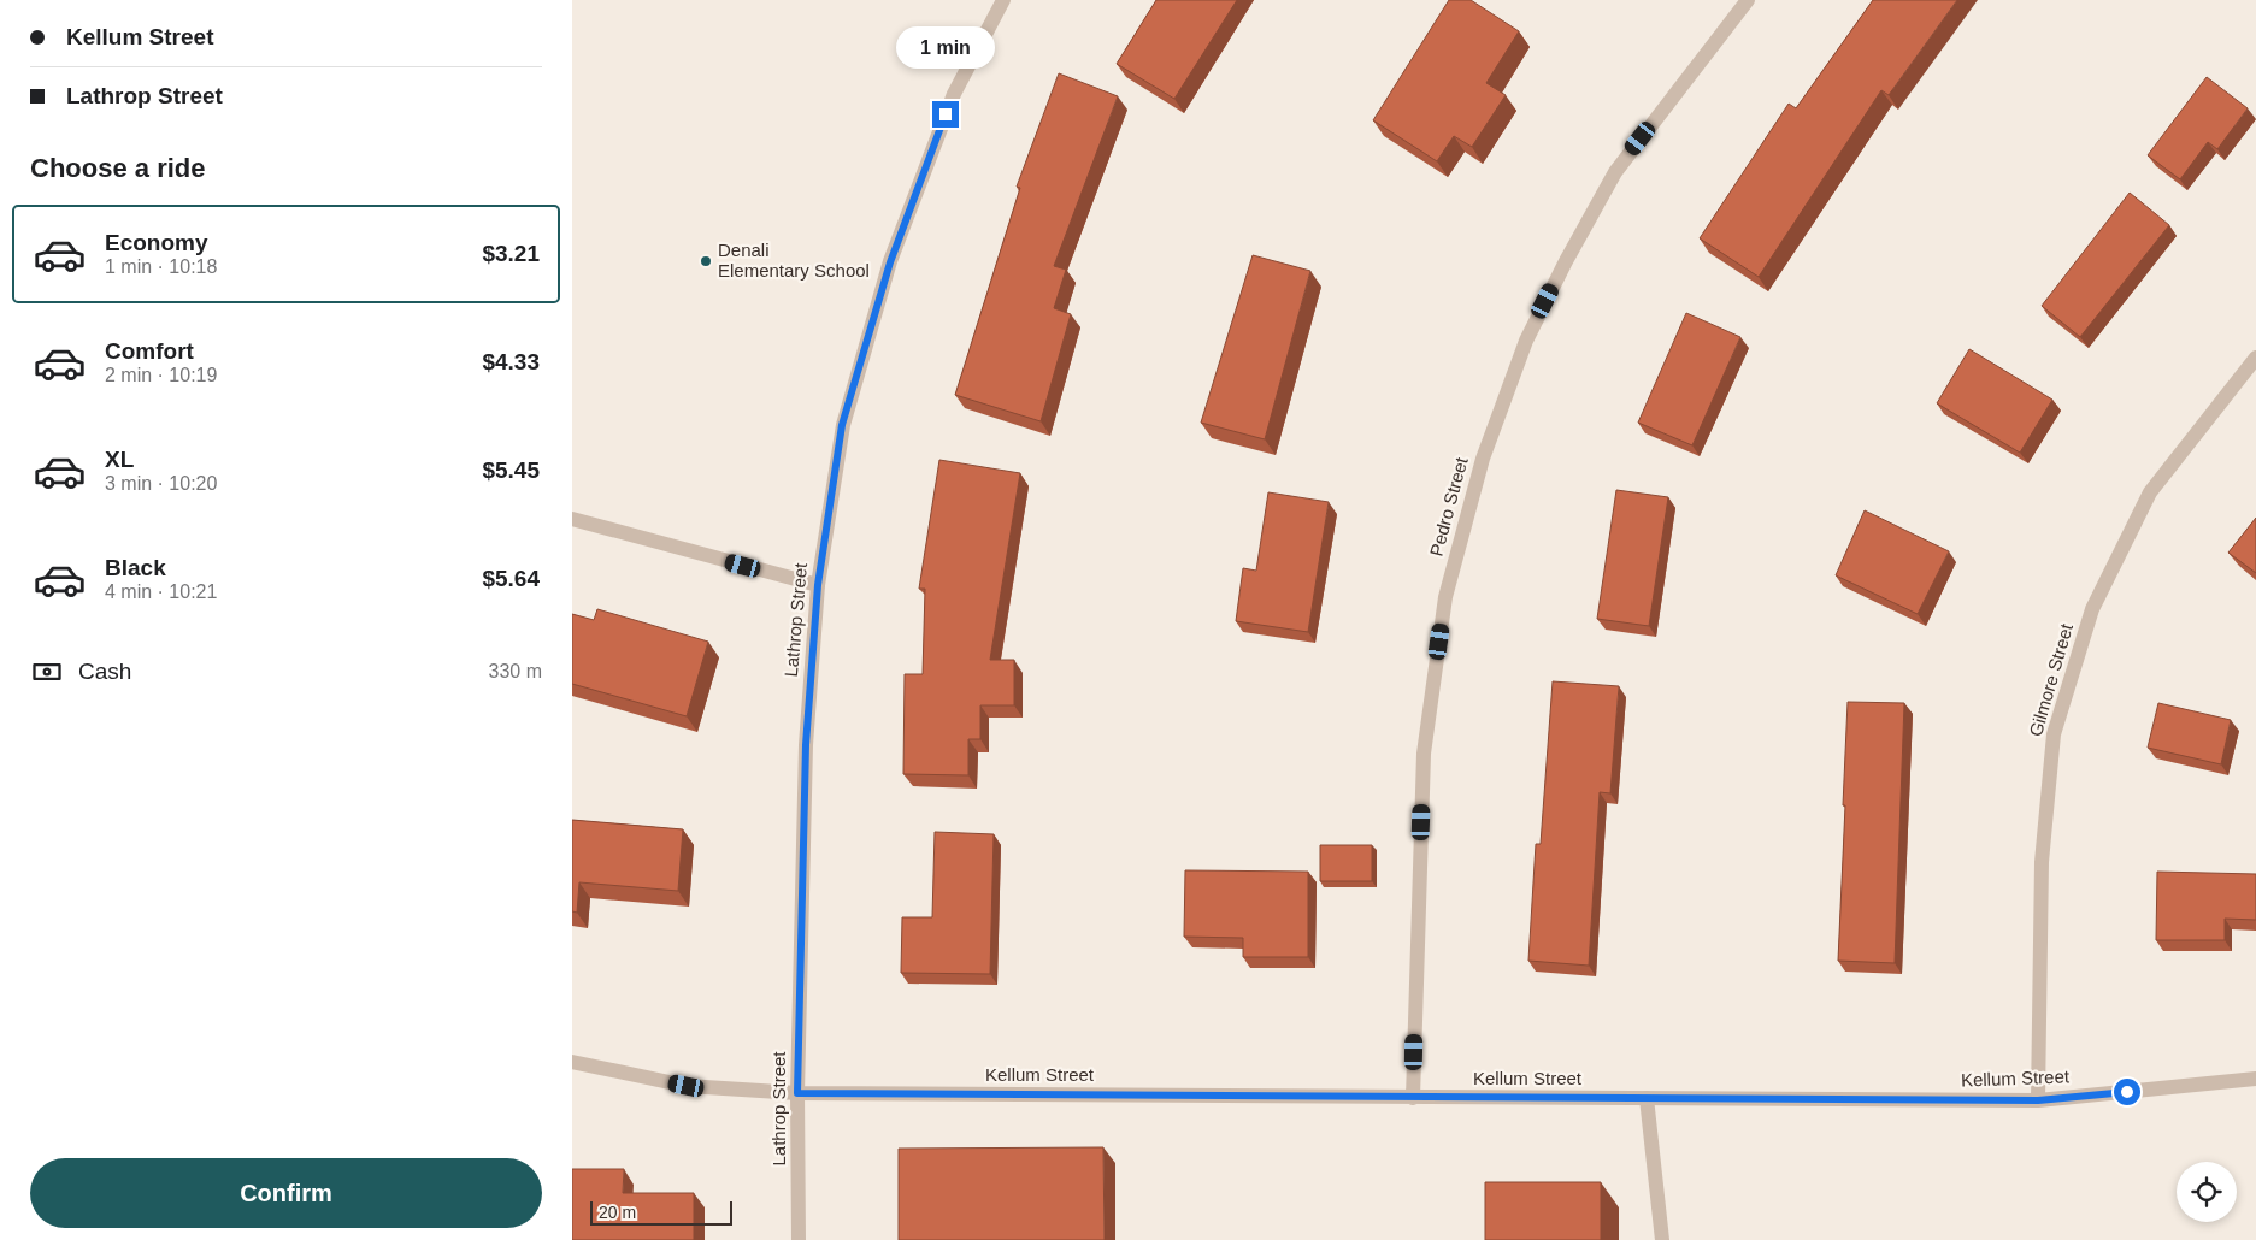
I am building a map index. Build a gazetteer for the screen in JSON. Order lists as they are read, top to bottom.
{
  "streets": {
    "street": [
      "Pedro Street",
      "Lathrop Street",
      "Gilmore Street",
      "Kellum Street"
    ]
  },
  "crossings": [
    ["Pedro Street", "Kellum Street"],
    ["Lathrop Street", "Kellum Street"],
    ["Gilmore Street", "Kellum Street"]
  ],
  "places": ["Denali Elementary School"],
  "scale_bar": "20 m",
  "page": {
    "banner": ["Kellum Street", "Lathrop Street"],
    "bubble": "1 min",
    "heading": "Choose a ride",
    "list": [
      {
        "name": "Economy",
        "note": "1 min · 10:18",
        "value": "$3.21"
      },
      {
        "name": "Comfort",
        "note": "2 min · 10:19",
        "value": "$4.33"
      },
      {
        "name": "XL",
        "note": "3 min · 10:20",
        "value": "$5.45"
      },
      {
        "name": "Black",
        "note": "4 min · 10:21",
        "value": "$5.64"
      }
    ],
    "pay": ["Cash", "330 m"],
    "buttons": "Confirm",
    "scale": "20 m"
  }
}
